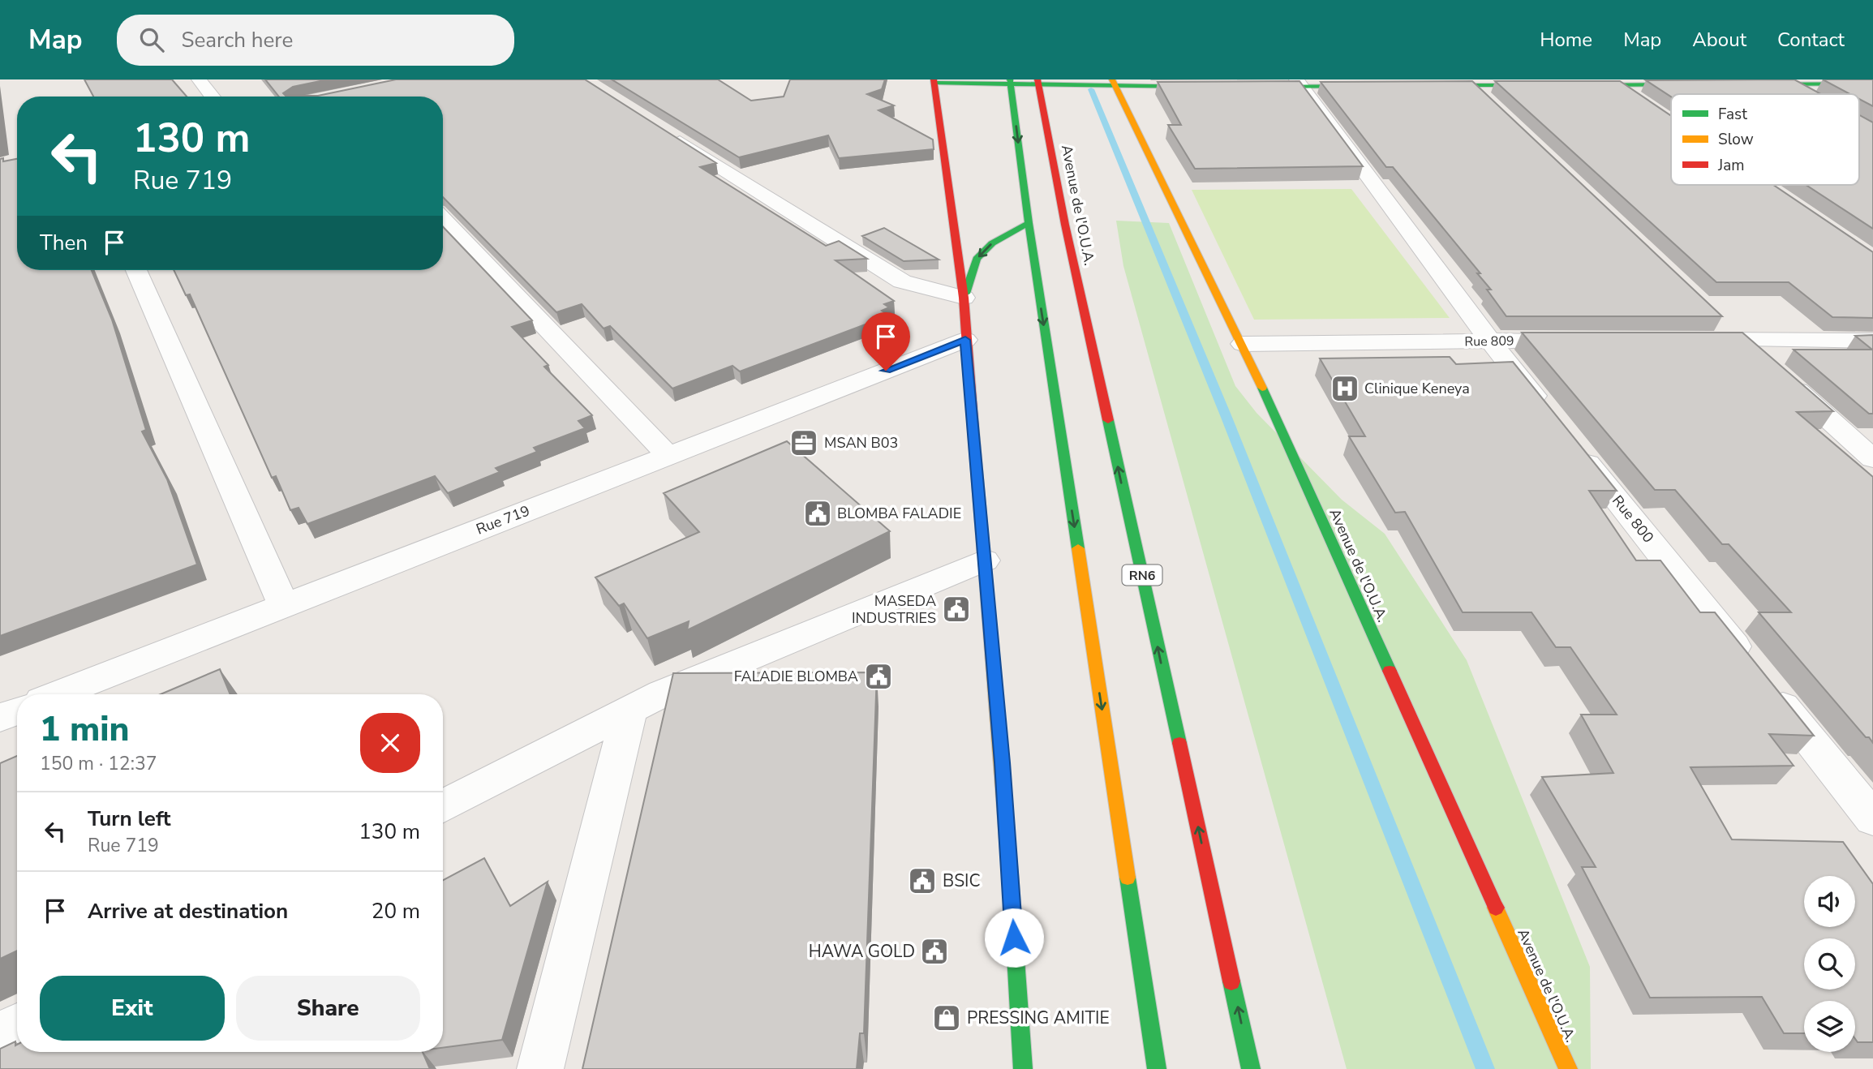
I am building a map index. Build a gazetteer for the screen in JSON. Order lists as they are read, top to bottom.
{
  "streets": {
    "main road": ["Avenue de l'O.U.A.", "RN6"],
    "street": ["Rue 809", "Rue 800", "Rue 719"]
  },
  "crossings": [
    ["Avenue de l'O.U.A.", "Rue 809"]
  ],
  "places": {
    "hospital": ["Clinique Keneya"],
    "office": ["MSAN B03"],
    "public building": [
      "BLOMBA FALADIE",
      "MASEDA INDUSTRIES",
      "FALADIE BLOMBA",
      "BSIC",
      "HAWA GOLD"
    ],
    "shop": ["PRESSING AMITIE"]
  },
  "legend": ["Fast", "Slow", "Jam"],
  "page": {
    "header": "Map",
    "search": "Search here",
    "nav": [
      "Home",
      "Map",
      "About",
      "Contact"
    ],
    "turn": ["130 m", "Rue 719"],
    "then": "Then",
    "heading": ["1 min", "150 m · 12:37"],
    "list": [
      {
        "name": "Turn left",
        "note": "Rue 719",
        "value": "130 m"
      },
      {
        "name": "Arrive at destination",
        "value": "20 m"
      }
    ],
    "buttons": ["Exit", "Share"]
  }
}
